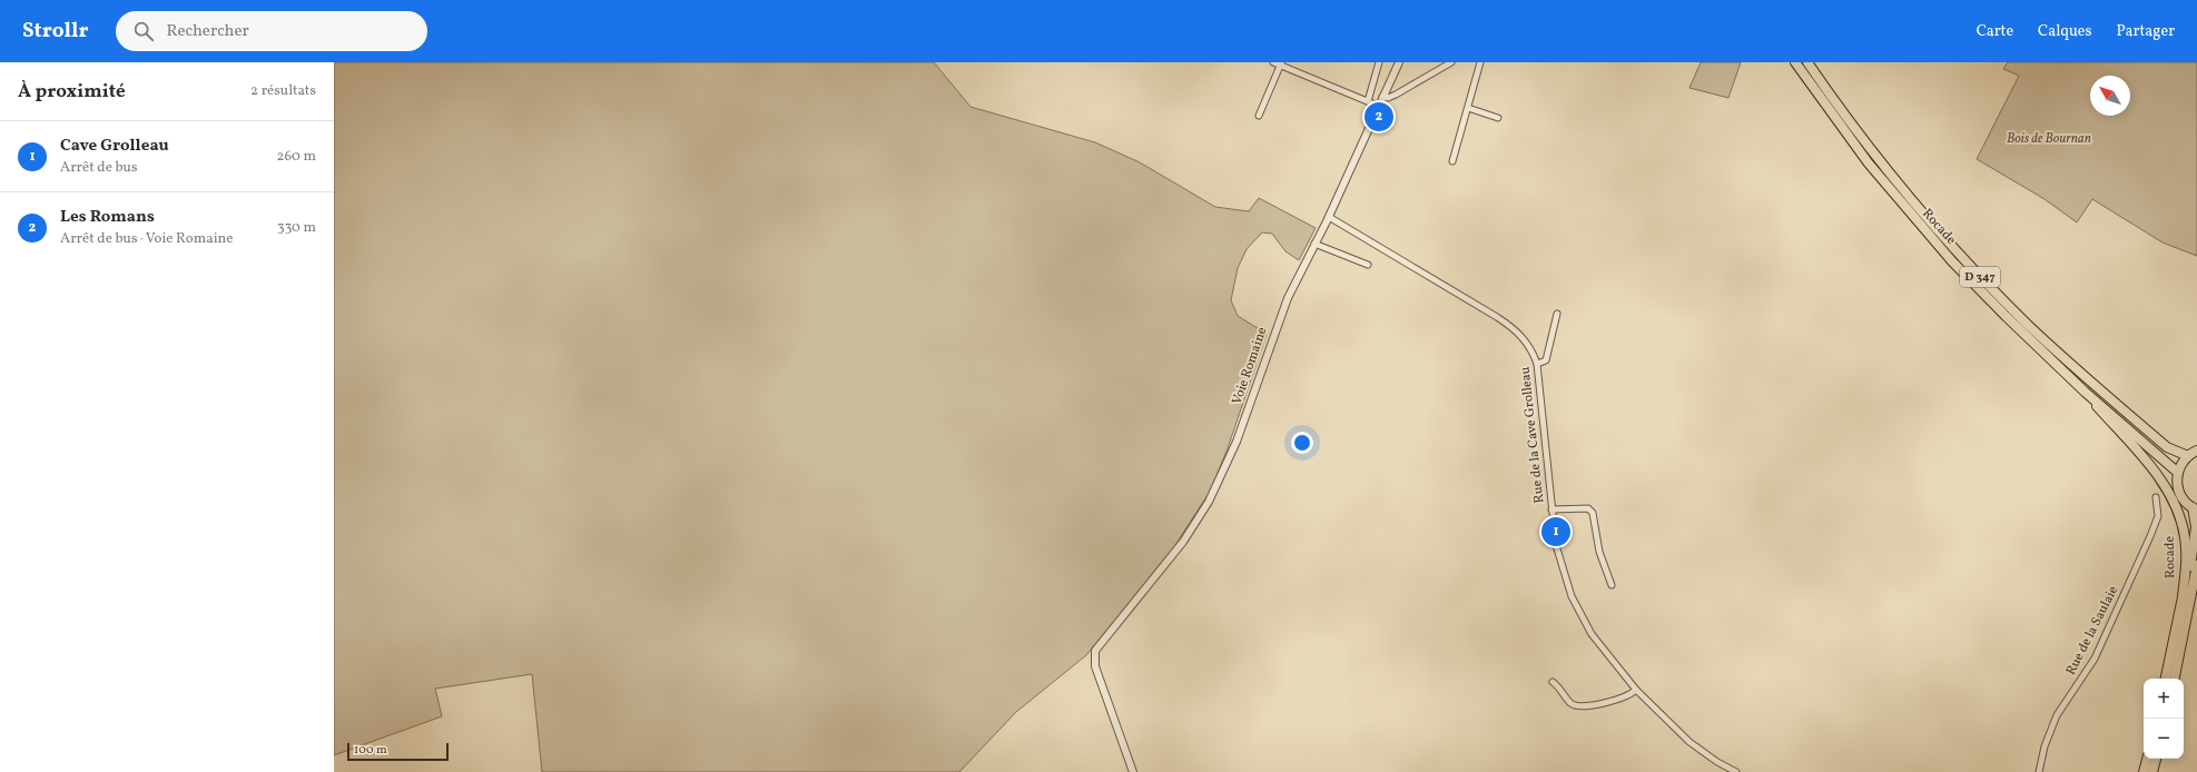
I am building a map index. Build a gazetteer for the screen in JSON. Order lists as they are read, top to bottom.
{
  "streets": {
    "main road": ["Rocade", "D 347"],
    "street": ["Voie Romaine", "Rue de la Cave Grolleau", "Rue de la Saulaie"]
  },
  "crossings": [
    ["Voie Romaine", "Rue de la Cave Grolleau"]
  ],
  "parks": ["Bois de Bournan"],
  "scale_bar": "100 m",
  "north": "top left",
  "page": {
    "header": "Strollr",
    "search": "Rechercher",
    "nav": ["Carte", "Calques", "Partager"],
    "heading": ["À proximité", "2 résultats"],
    "pins": ["2", "1"],
    "list": [
      {
        "mark": "1",
        "name": "Cave Grolleau",
        "note": "Arrêt de bus",
        "value": "260 m"
      },
      {
        "mark": "2",
        "name": "Les Romans",
        "note": "Arrêt de bus · Voie Romaine",
        "value": "330 m"
      }
    ],
    "map_buttons": ["+", "−"],
    "scale": "100 m"
  }
}
